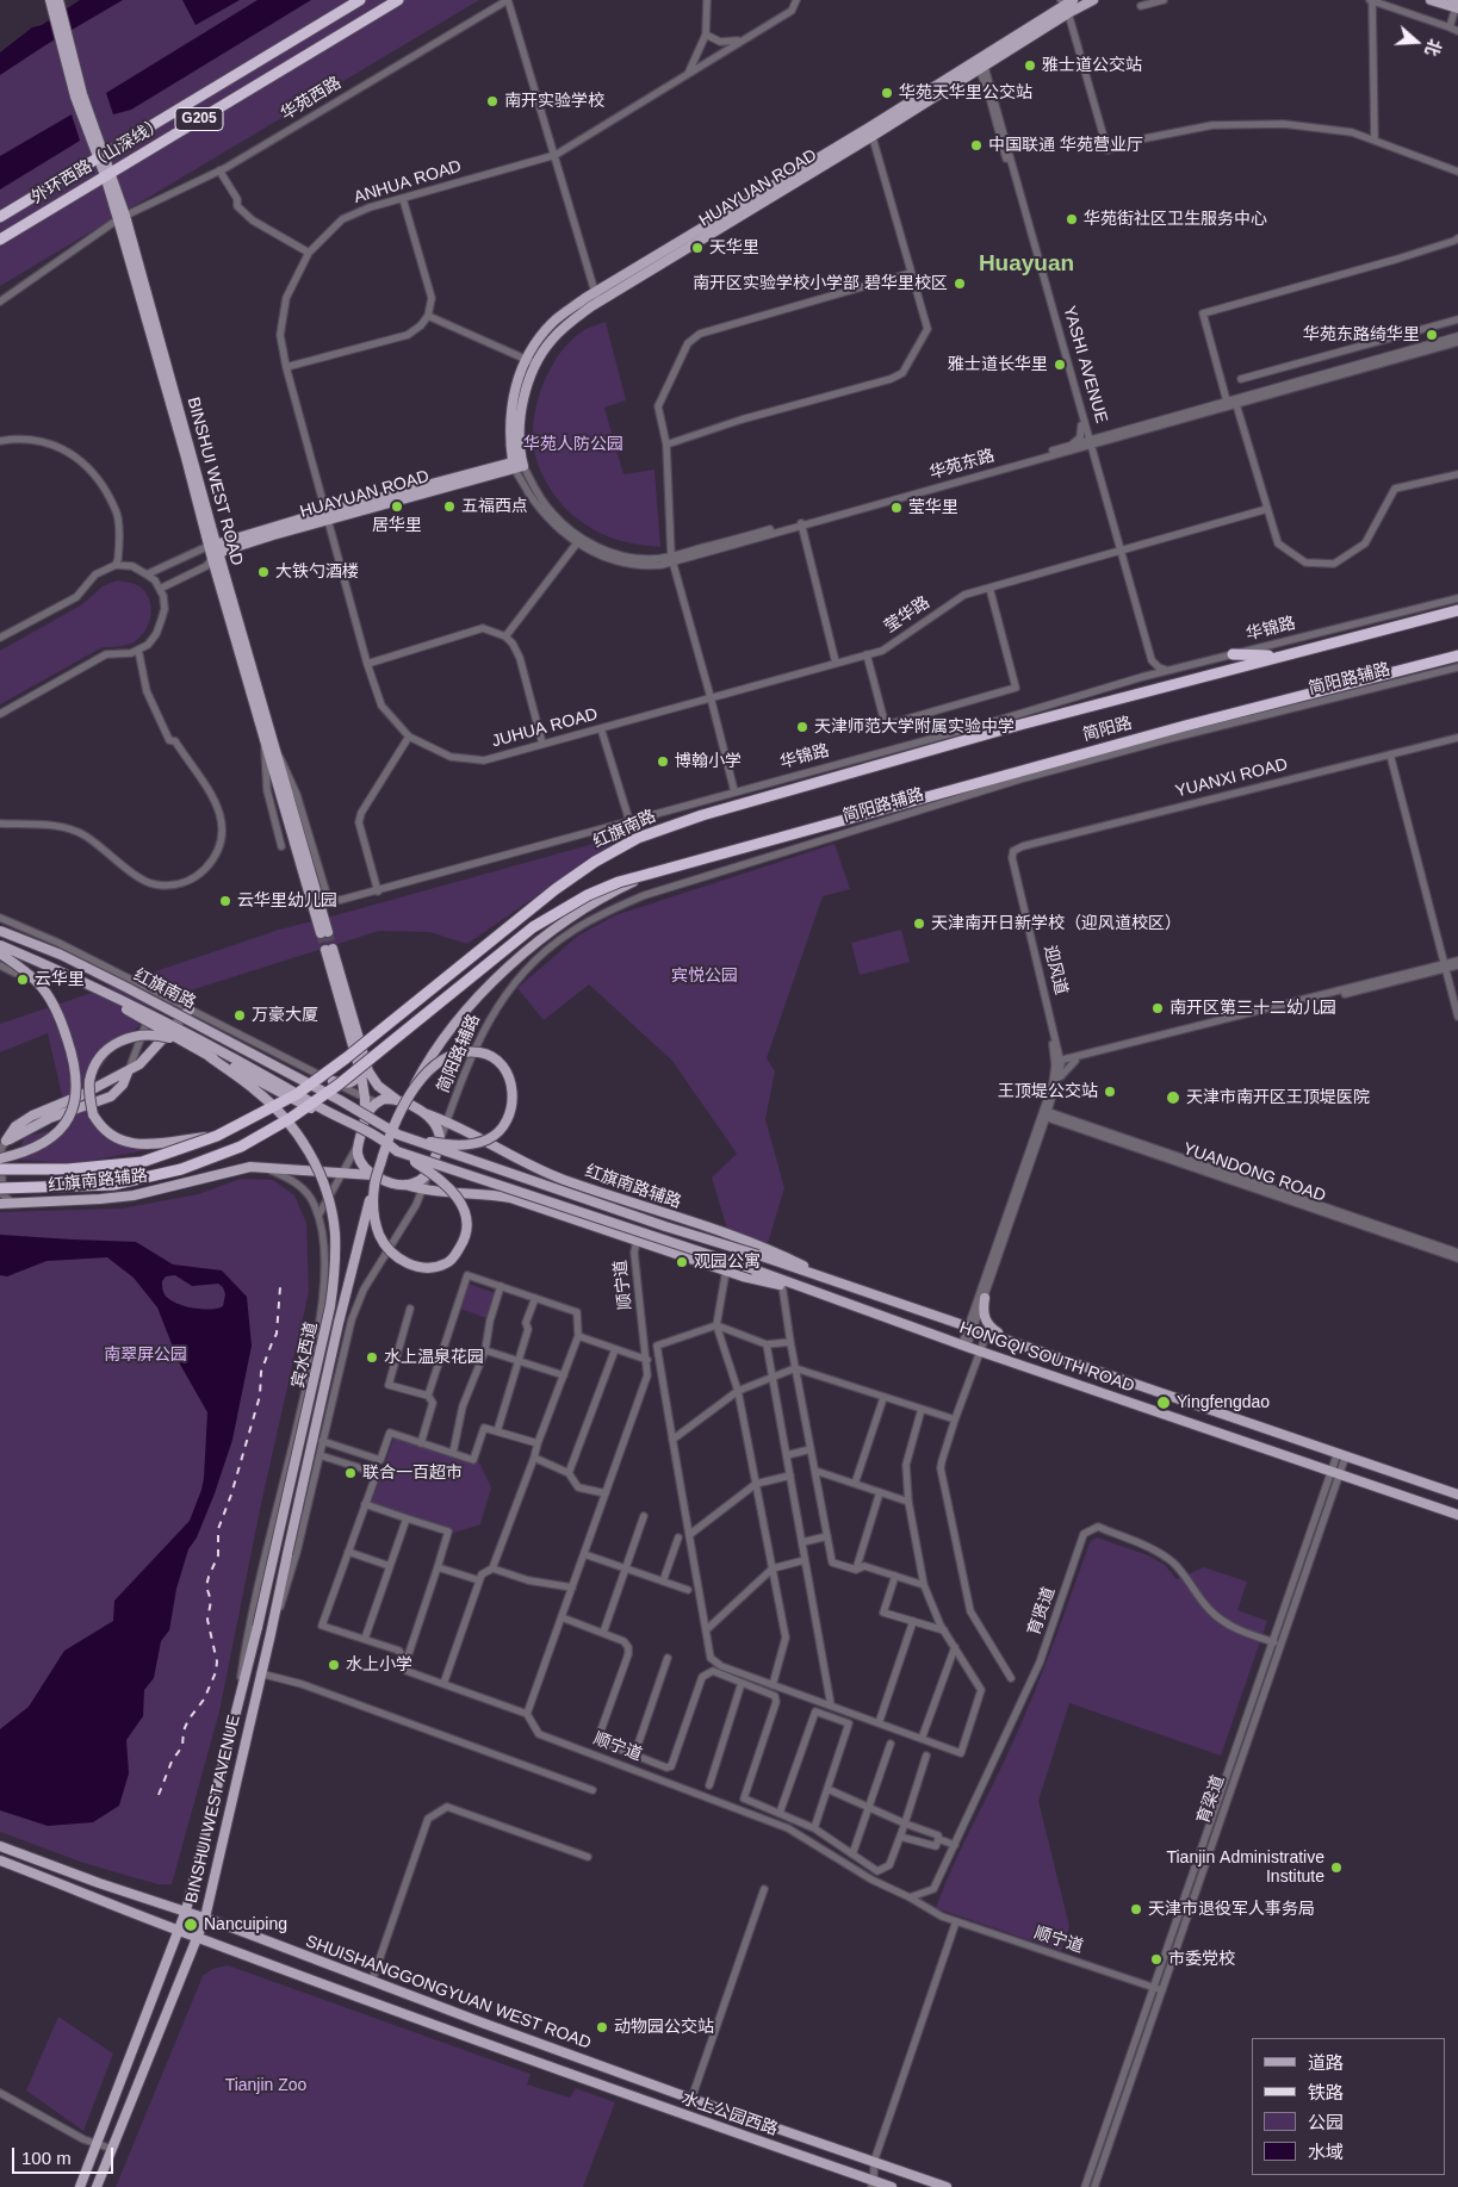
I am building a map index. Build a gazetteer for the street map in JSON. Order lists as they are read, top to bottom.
{
  "streets": {
    "highway": [
      "G205",
      "外环西路（山深线）",
      "简阳路",
      "红旗南路"
    ],
    "main road": [
      "HUAYUAN ROAD",
      "BINSHUI WEST ROAD",
      "红旗南路辅路",
      "宾水西道",
      "HONGQI SOUTH ROAD",
      "BINSHUI WEST AVENUE",
      "SHUISHANGGONGYUAN WEST ROAD",
      "水上公园西路"
    ],
    "street": [
      "华苑西路",
      "ANHUA ROAD",
      "YASHI AVENUE",
      "华苑东路",
      "莹华路",
      "华锦路",
      "简阳路辅路",
      "JUHUA ROAD",
      "YUANXI ROAD",
      "迎风道",
      "YUANDONG ROAD",
      "顺宁道",
      "育贤道",
      "育梁道"
    ]
  },
  "crossings": [
    ["华苑西路", "BINSHUI WEST ROAD"],
    ["外环西路（山深线）", "BINSHUI WEST ROAD"],
    ["ANHUA ROAD", "HUAYUAN ROAD"],
    ["ANHUA ROAD", "JUHUA ROAD"],
    ["HUAYUAN ROAD", "YASHI AVENUE"],
    ["HUAYUAN ROAD", "华苑东路"],
    ["HUAYUAN ROAD", "BINSHUI WEST ROAD"],
    ["HUAYUAN ROAD", "JUHUA ROAD"],
    ["YASHI AVENUE", "华苑东路"],
    ["YASHI AVENUE", "莹华路"],
    ["YASHI AVENUE", "华锦路"],
    ["BINSHUI WEST ROAD", "华锦路"],
    ["莹华路", "JUHUA ROAD"],
    ["简阳路辅路", "红旗南路辅路"],
    ["简阳路", "红旗南路"],
    ["YUANXI ROAD", "迎风道"],
    ["红旗南路", "红旗南路辅路"],
    ["红旗南路", "HONGQI SOUTH ROAD"],
    ["迎风道", "YUANDONG ROAD"],
    ["迎风道", "HONGQI SOUTH ROAD"],
    ["红旗南路辅路", "宾水西道"],
    ["红旗南路辅路", "HONGQI SOUTH ROAD"],
    ["顺宁道", "育贤道"],
    ["顺宁道", "育梁道"],
    ["宾水西道", "BINSHUI WEST AVENUE"],
    ["HONGQI SOUTH ROAD", "育梁道"],
    ["育贤道", "育梁道"],
    ["BINSHUI WEST AVENUE", "SHUISHANGGONGYUAN WEST ROAD"],
    ["SHUISHANGGONGYUAN WEST ROAD", "水上公园西路"]
  ],
  "districts": ["Huayuan"],
  "parks": [
    "华苑人防公园",
    "宾悦公园",
    "南翠屏公园",
    "Tianjin Zoo"
  ],
  "places": [
    "雅士道公交站",
    "华苑天华里公交站",
    "南开实验学校",
    "中国联通 华苑营业厅",
    "华苑街社区卫生服务中心",
    "天华里",
    "南开区实验学校小学部 碧华里校区",
    "华苑东路绮华里",
    "雅士道长华里",
    "居华里",
    "五福西点",
    "莹华里",
    "大铁勺酒楼",
    "天津师范大学附属实验中学",
    "博翰小学",
    "云华里幼儿园",
    "天津南开日新学校（迎风道校区）",
    "云华里",
    "南开区第三十二幼儿园",
    "万豪大厦",
    "王顶堤公交站",
    "天津市南开区王顶堤医院",
    "观园公寓",
    "水上温泉花园",
    "Yingfengdao",
    "联合一百超市",
    "水上小学",
    "Tianjin Administrative Institute",
    "天津市退役军人事务局",
    "Nancuiping",
    "市委党校",
    "动物园公交站"
  ],
  "legend": [
    "道路",
    "铁路",
    "公园",
    "水域"
  ],
  "scale_bar": "100 m",
  "north": "right"
}
